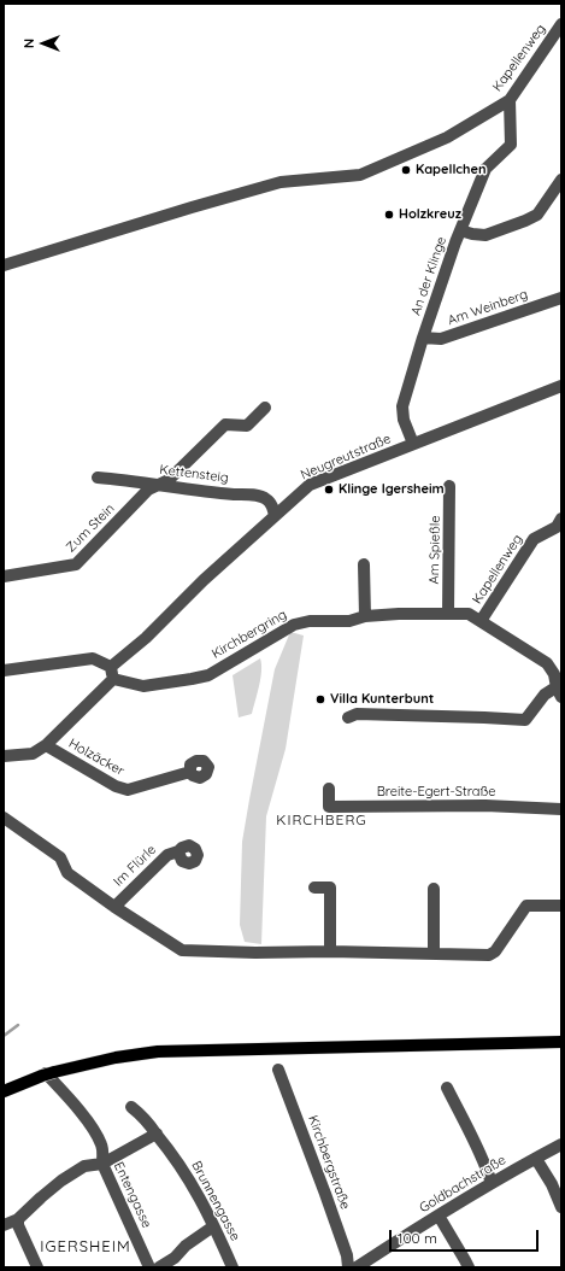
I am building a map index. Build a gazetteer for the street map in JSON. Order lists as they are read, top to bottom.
{
  "streets": {
    "street": [
      "Kapellenweg",
      "An der Klinge",
      "Am Weinberg",
      "Neugreutstraße",
      "Kettensteig",
      "Zum Stein",
      "Am Spießle",
      "Kirchbergring",
      "Holzäcker",
      "Breite-Egert-Straße",
      "Im Flürle",
      "Kirchbergstraße",
      "Goldbachstraße",
      "Entengasse",
      "Brunnengasse"
    ]
  },
  "crossings": [
    ["Kapellenweg", "An der Klinge"],
    ["Kapellenweg", "Kirchbergring"],
    ["An der Klinge", "Am Weinberg"],
    ["An der Klinge", "Neugreutstraße"],
    ["Neugreutstraße", "Kettensteig"],
    ["Neugreutstraße", "Kirchbergring"],
    ["Kettensteig", "Zum Stein"],
    ["Am Spießle", "Kirchbergring"]
  ],
  "districts": ["KIRCHBERG", "IGERSHEIM"],
  "places": [
    "Kapellchen",
    "Holzkreuz",
    "Klinge Igersheim",
    "Villa Kunterbunt"
  ],
  "scale_bar": "100 m",
  "north": "left"
}
